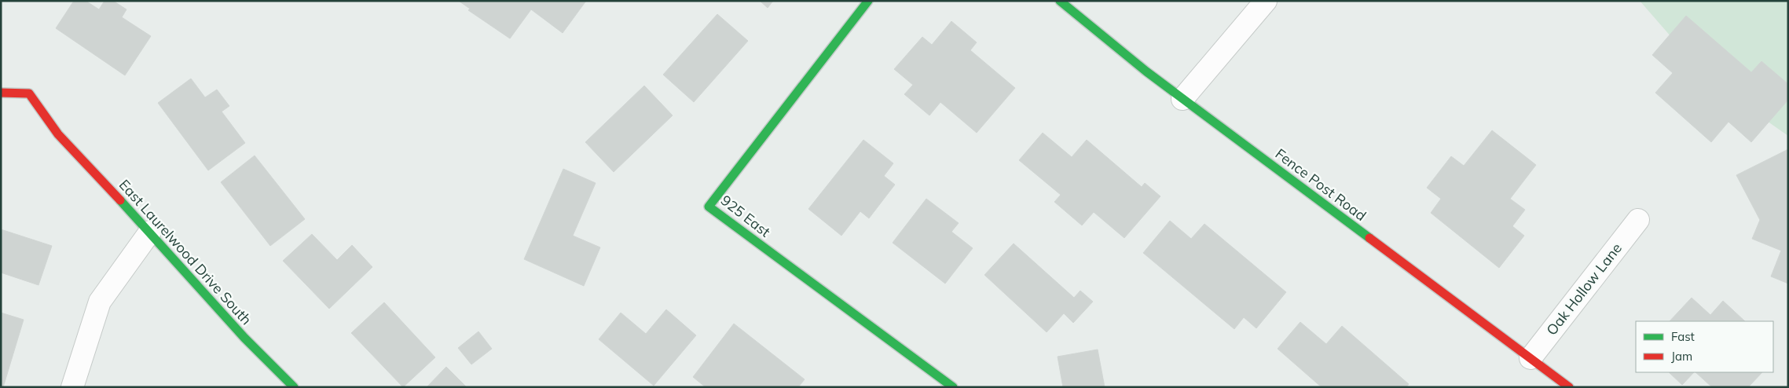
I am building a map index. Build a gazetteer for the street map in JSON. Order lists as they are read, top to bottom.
{
  "streets": {
    "street": [
      "Fence Post Road",
      "925 East",
      "East Laurelwood Drive South",
      "Oak Hollow Lane"
    ]
  },
  "crossings": [
    ["Fence Post Road", "Oak Hollow Lane"]
  ],
  "legend": ["Fast", "Jam"]
}
